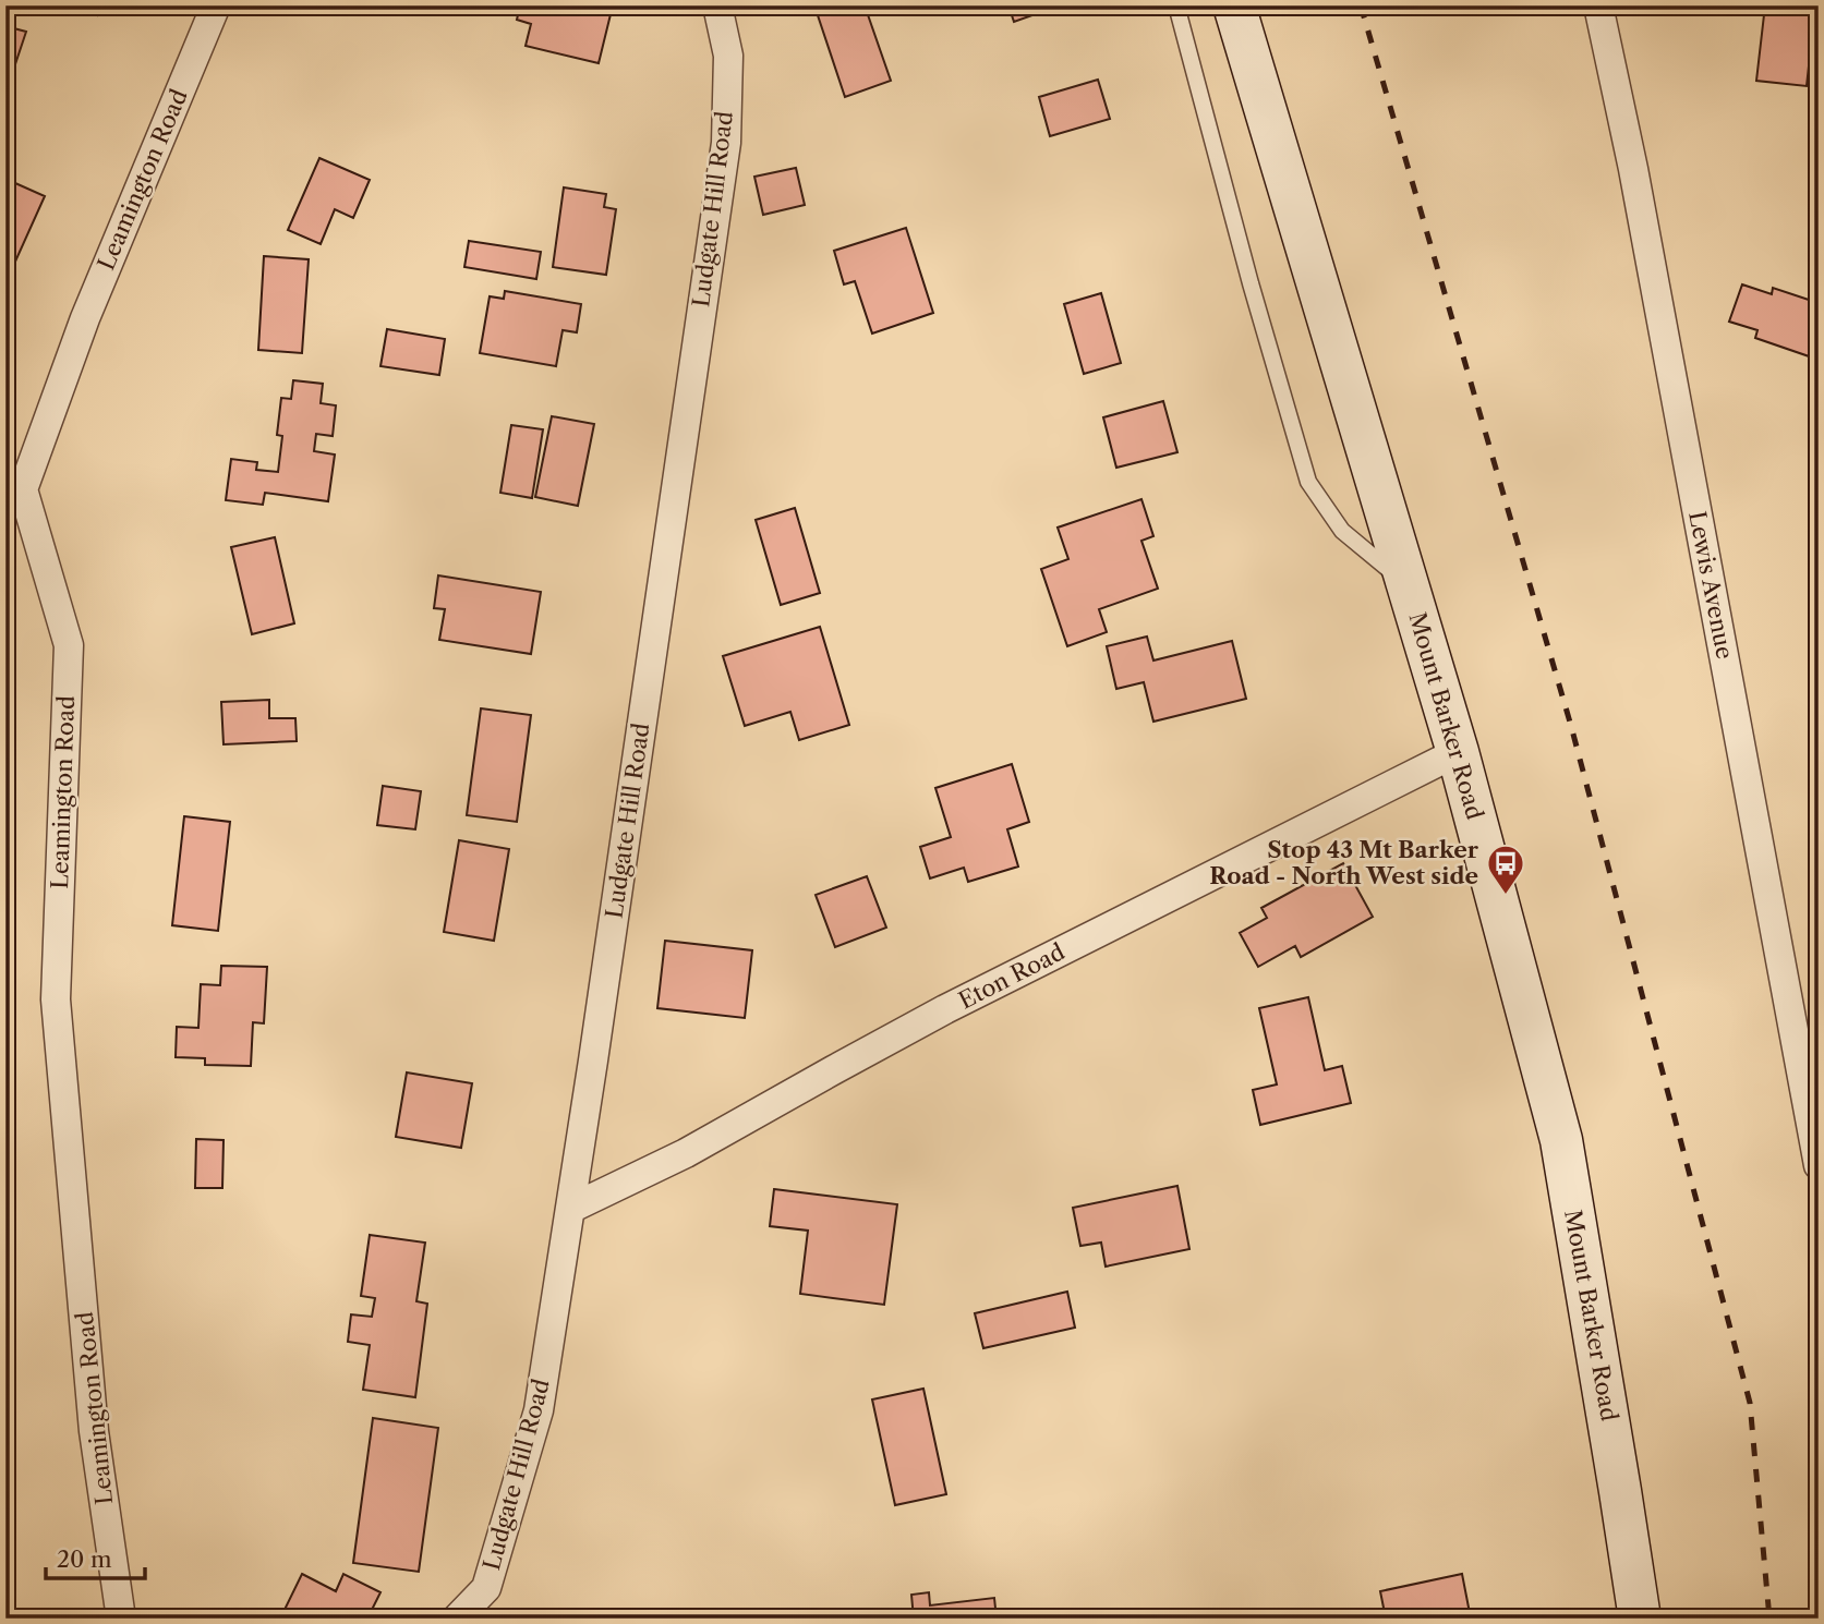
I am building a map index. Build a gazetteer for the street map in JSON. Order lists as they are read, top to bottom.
{
  "streets": {
    "main road": ["Mount Barker Road"],
    "street": [
      "Leamington Road",
      "Ludgate Hill Road",
      "Lewis Avenue",
      "Eton Road"
    ]
  },
  "crossings": [
    ["Ludgate Hill Road", "Eton Road"],
    ["Mount Barker Road", "Eton Road"]
  ],
  "places": {
    "bus stop": ["Stop 43 Mt Barker Road - North West side"]
  },
  "scale_bar": "20 m"
}
